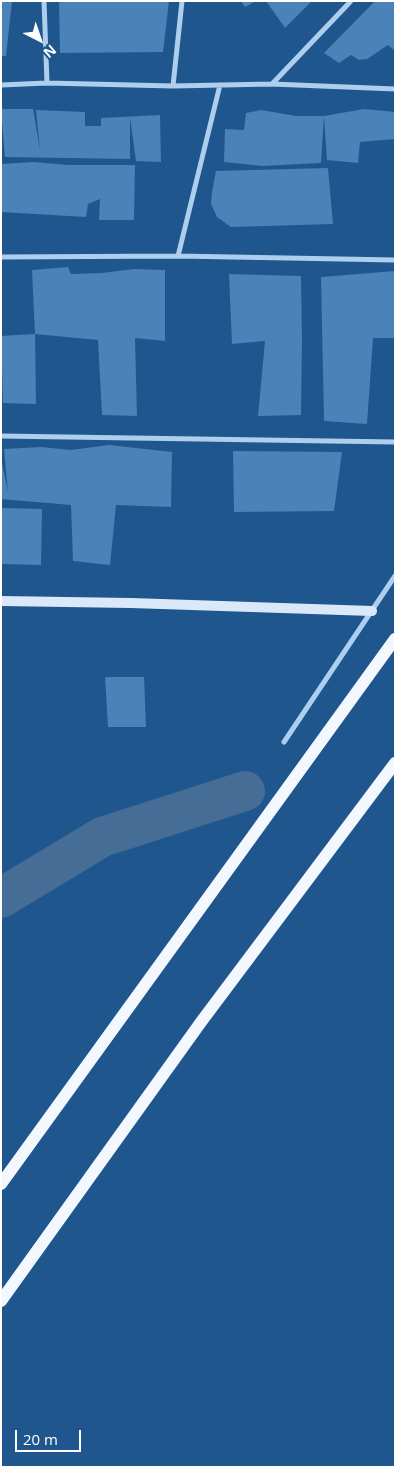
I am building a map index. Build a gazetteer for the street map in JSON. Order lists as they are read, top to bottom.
{
  "scale_bar": "20 m",
  "north": "bottom right"
}
